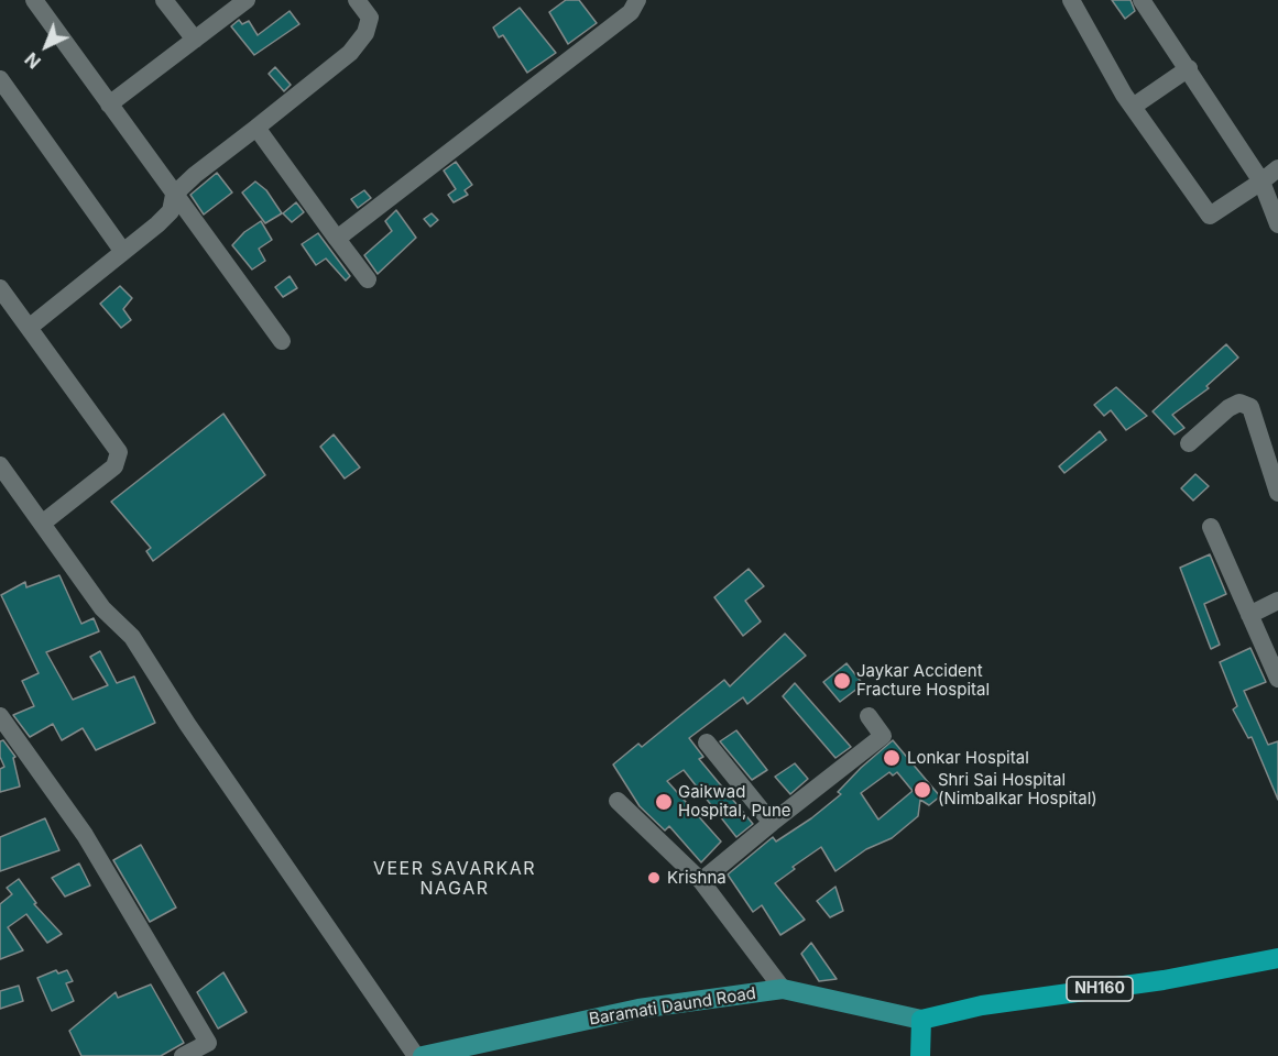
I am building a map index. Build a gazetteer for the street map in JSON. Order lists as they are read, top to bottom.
{
  "streets": {
    "highway": ["NH160"],
    "main road": ["Baramati Daund Road"]
  },
  "crossings": [
    ["NH160", "Baramati Daund Road"]
  ],
  "districts": ["VEER SAVARKAR NAGAR"],
  "places": [
    "Jaykar Accident Fracture Hospital",
    "Lonkar Hospital",
    "Shri Sai Hospital (Nimbalkar Hospital)",
    "Gaikwad Hospital, Pune",
    "Krishna"
  ],
  "north": "bottom left"
}
